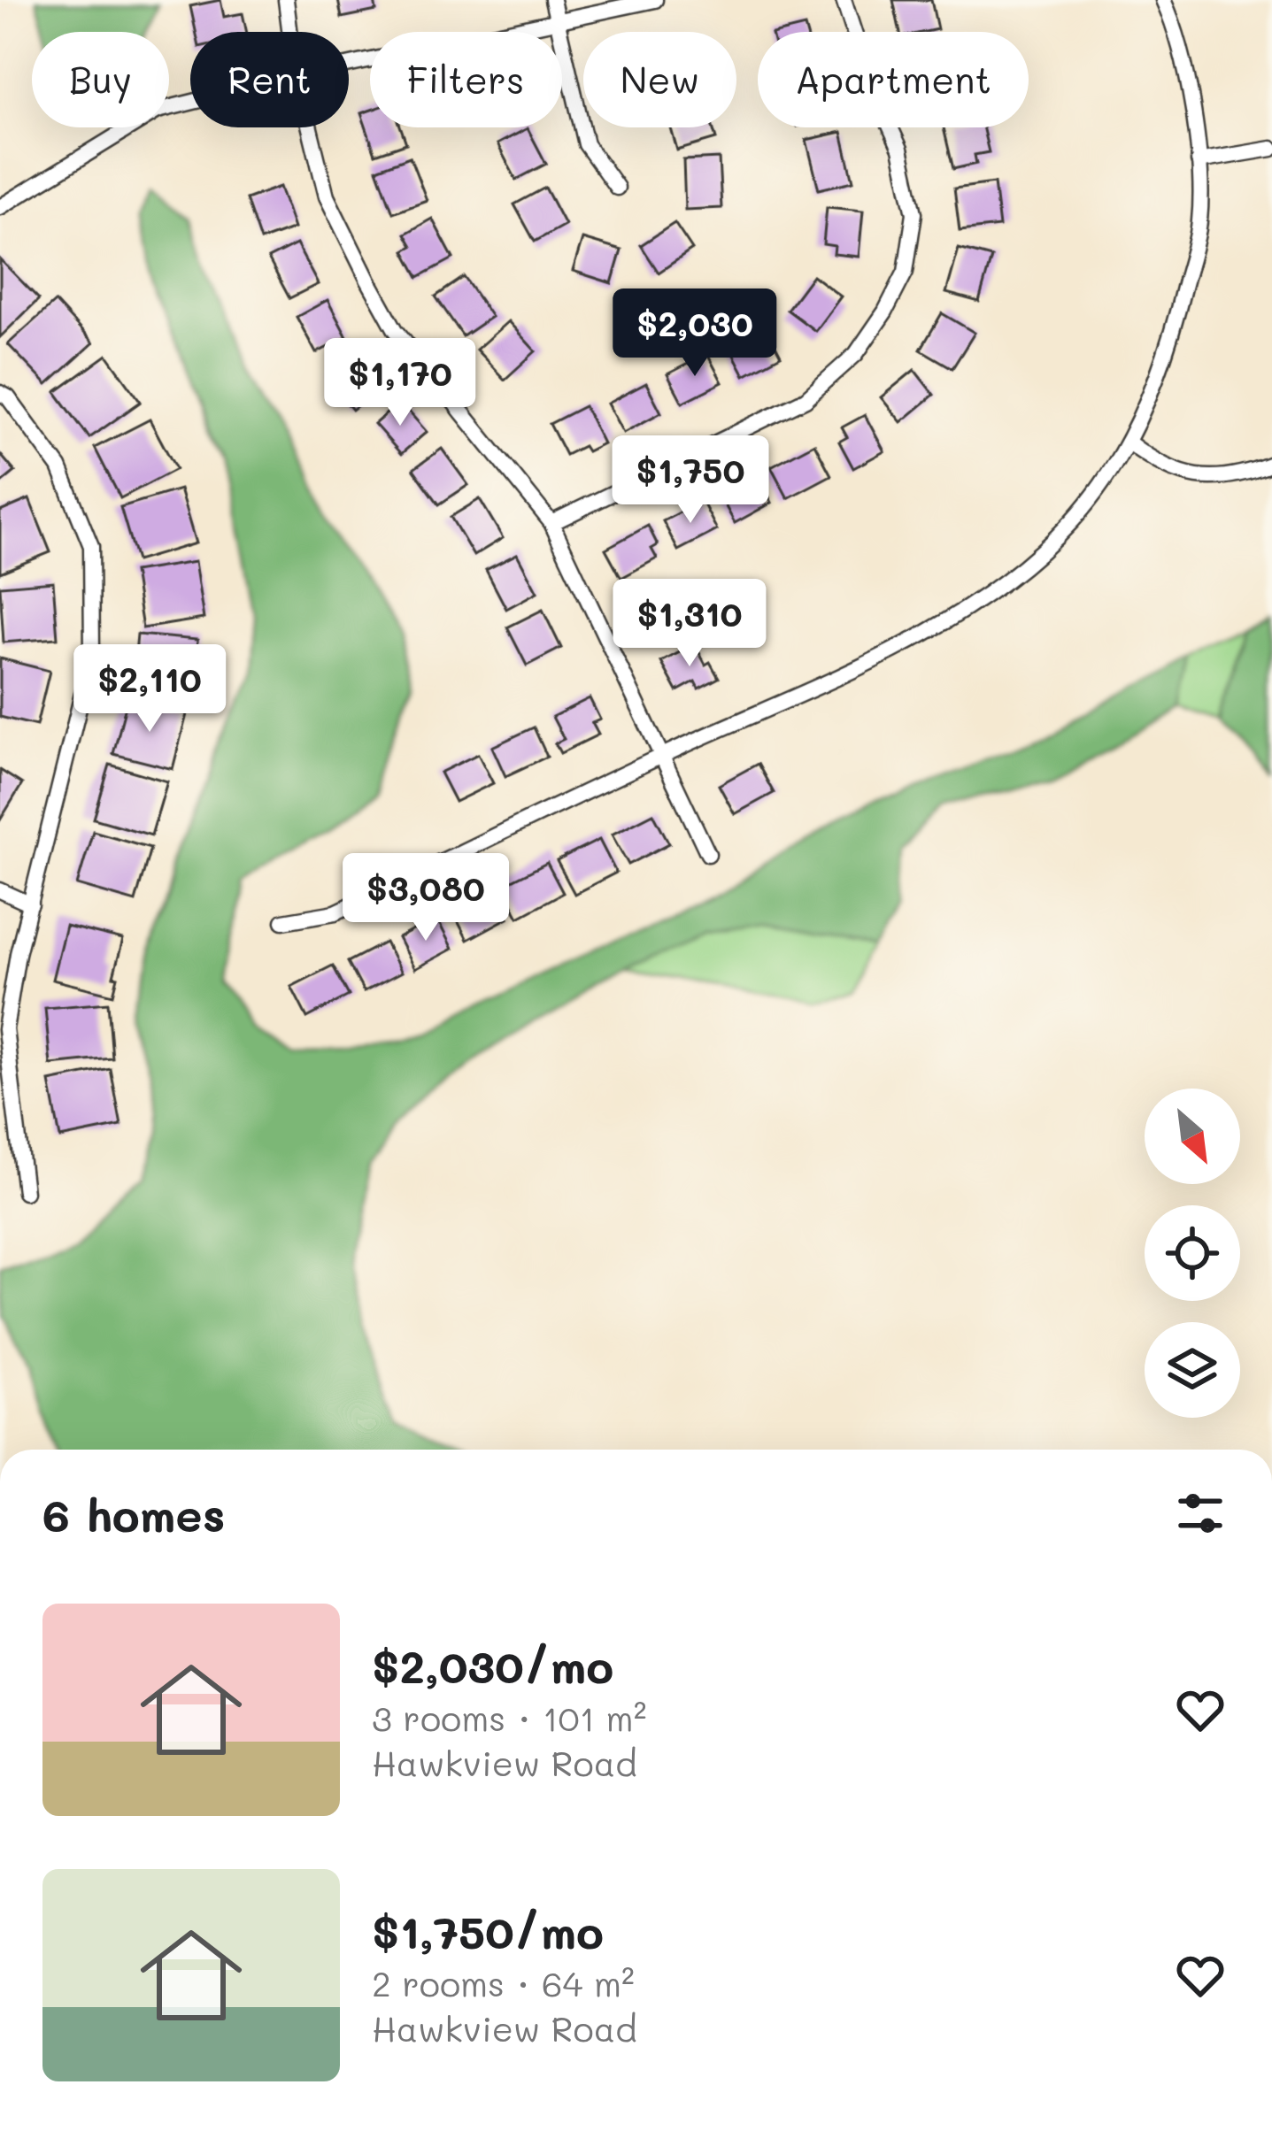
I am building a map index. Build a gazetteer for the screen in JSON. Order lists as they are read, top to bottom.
{
  "north": "bottom right",
  "page": {
    "chip": [
      "Buy",
      "Rent",
      "Filters",
      "New",
      "Apartment"
    ],
    "price": [
      "$2,030",
      "$1,170",
      "$1,750",
      "$1,310",
      "$2,110",
      "$3,080"
    ],
    "heading": "6 homes",
    "list": [
      {
        "name": "$2,030/mo",
        "note": "3 rooms · 101 m² · Hawkview Road"
      },
      {
        "name": "$1,750/mo",
        "note": "2 rooms · 64 m² · Hawkview Road"
      }
    ]
  }
}
